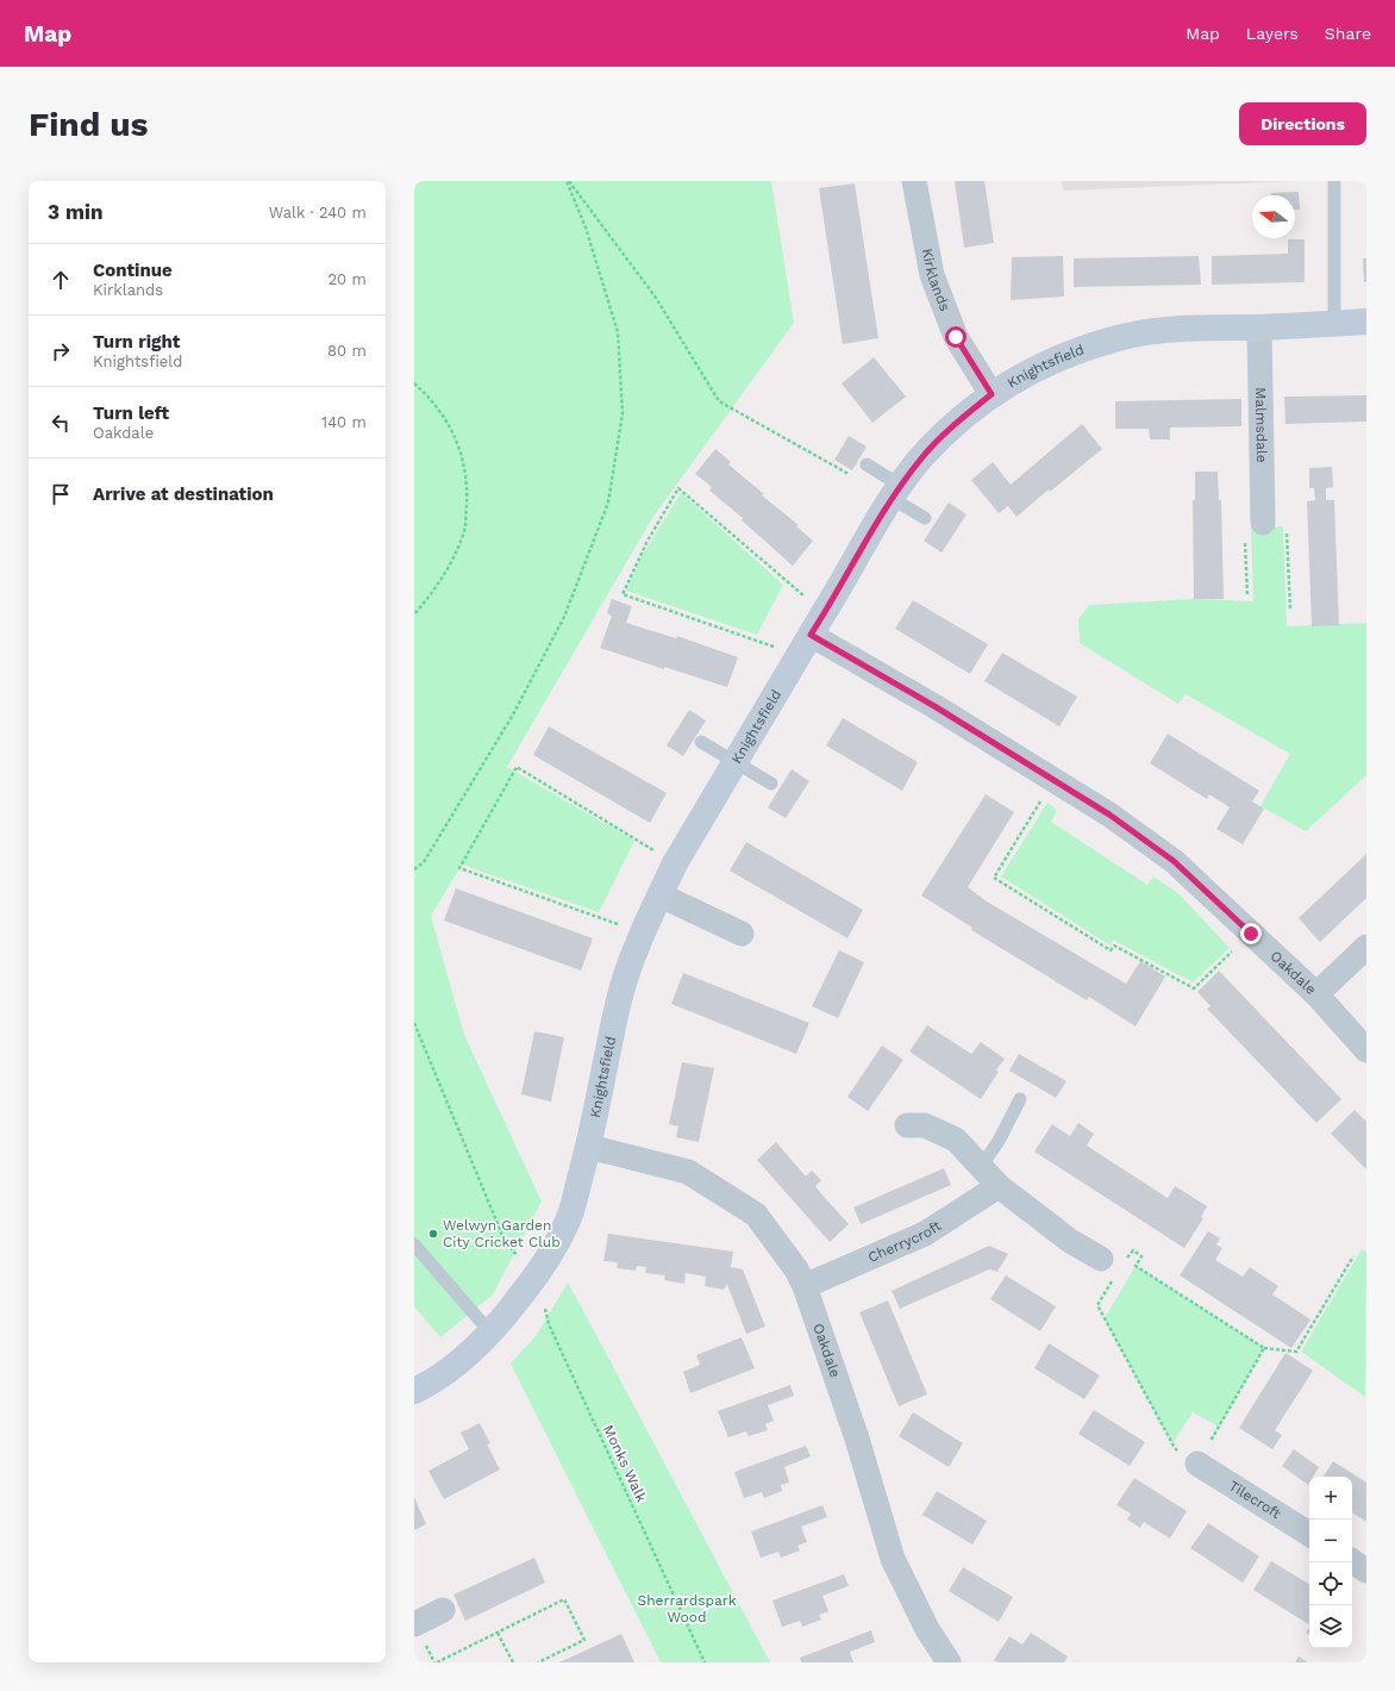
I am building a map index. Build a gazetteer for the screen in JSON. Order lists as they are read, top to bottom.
{
  "streets": {
    "street": [
      "Kirklands",
      "Knightsfield",
      "Malmsdale",
      "Oakdale",
      "Cherrycroft",
      "Tilecroft"
    ],
    "path": ["Monks Walk"]
  },
  "crossings": [
    ["Kirklands", "Knightsfield"],
    ["Knightsfield", "Malmsdale"],
    ["Knightsfield", "Oakdale"],
    ["Knightsfield", "Monks Walk"],
    ["Oakdale", "Cherrycroft"]
  ],
  "parks": ["Sherrardspark Wood"],
  "places": ["Welwyn Garden City Cricket Club"],
  "north": "left",
  "page": {
    "header": "Map",
    "nav": ["Map", "Layers", "Share"],
    "buttons": "Directions",
    "title": "Find us",
    "heading": ["3 min", "Walk · 240 m"],
    "list": [
      ["Continue", "Kirklands", "20 m"],
      ["Turn right", "Knightsfield", "80 m"],
      ["Turn left", "Oakdale", "140 m"],
      "Arrive at destination"
    ],
    "map_buttons": ["+", "−"]
  }
}
